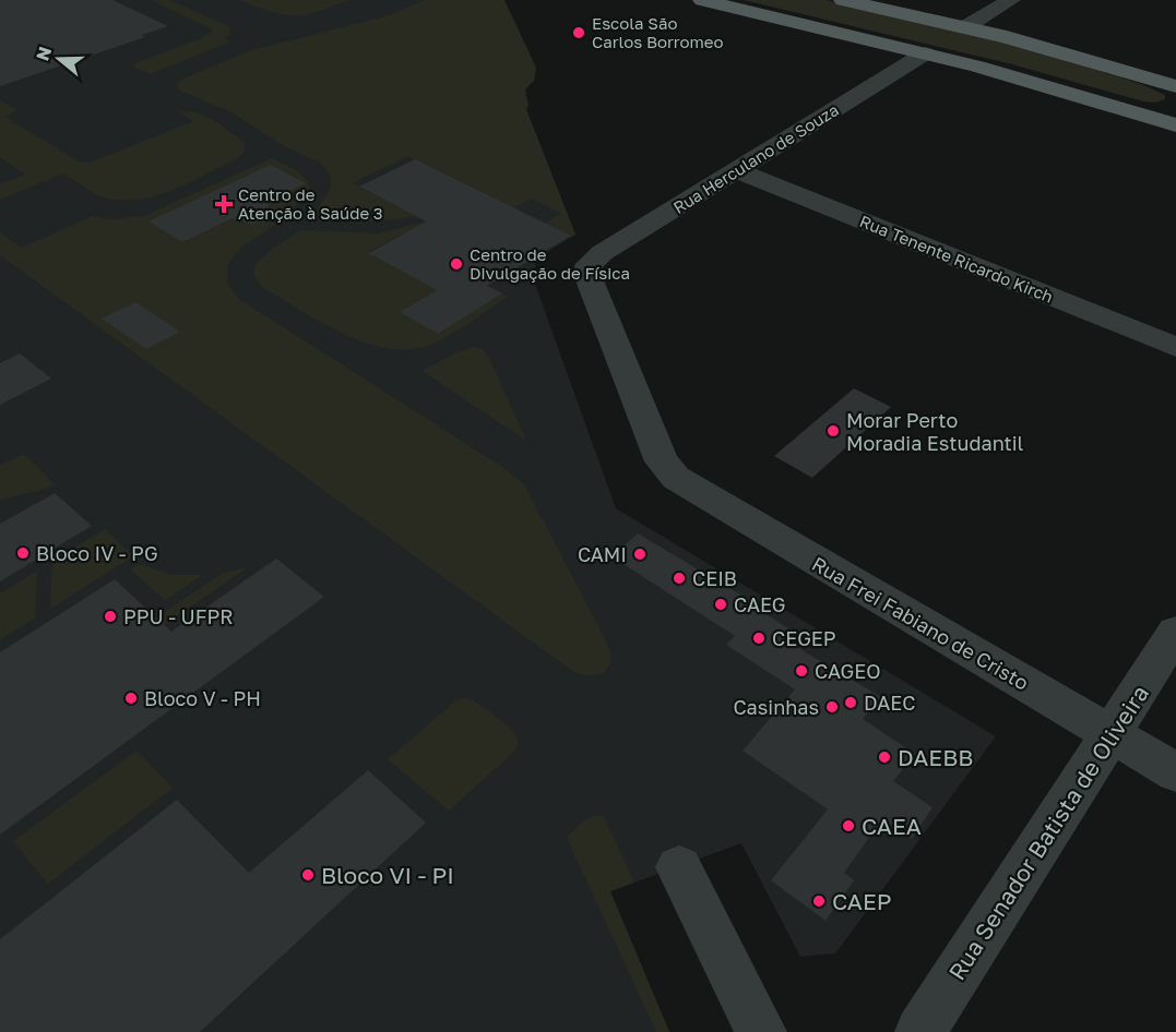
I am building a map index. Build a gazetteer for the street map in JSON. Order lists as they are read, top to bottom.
{
  "streets": {
    "street": [
      "Rua Herculano de Souza",
      "Rua Tenente Ricardo Kirch",
      "Rua Frei Fabiano de Cristo",
      "Rua Senador Batista de Oliveira"
    ]
  },
  "crossings": [
    ["Rua Herculano de Souza", "Rua Tenente Ricardo Kirch"],
    ["Rua Herculano de Souza", "Rua Frei Fabiano de Cristo"],
    ["Rua Frei Fabiano de Cristo", "Rua Senador Batista de Oliveira"]
  ],
  "places": {
    "other": [
      "Escola São Carlos Borromeo",
      "Centro de Divulgação de Física",
      "Morar Perto Moradia Estudantil",
      "Bloco IV - PG",
      "CAMI",
      "CEIB",
      "CAEG",
      "PPU - UFPR",
      "CEGEP",
      "CAGEO",
      "Bloco V - PH",
      "DAEC",
      "Casinhas",
      "DAEBB",
      "CAEA",
      "Bloco VI - PI",
      "CAEP"
    ],
    "health": ["Centro de Atenção à Saúde 3"]
  },
  "north": "left"
}
